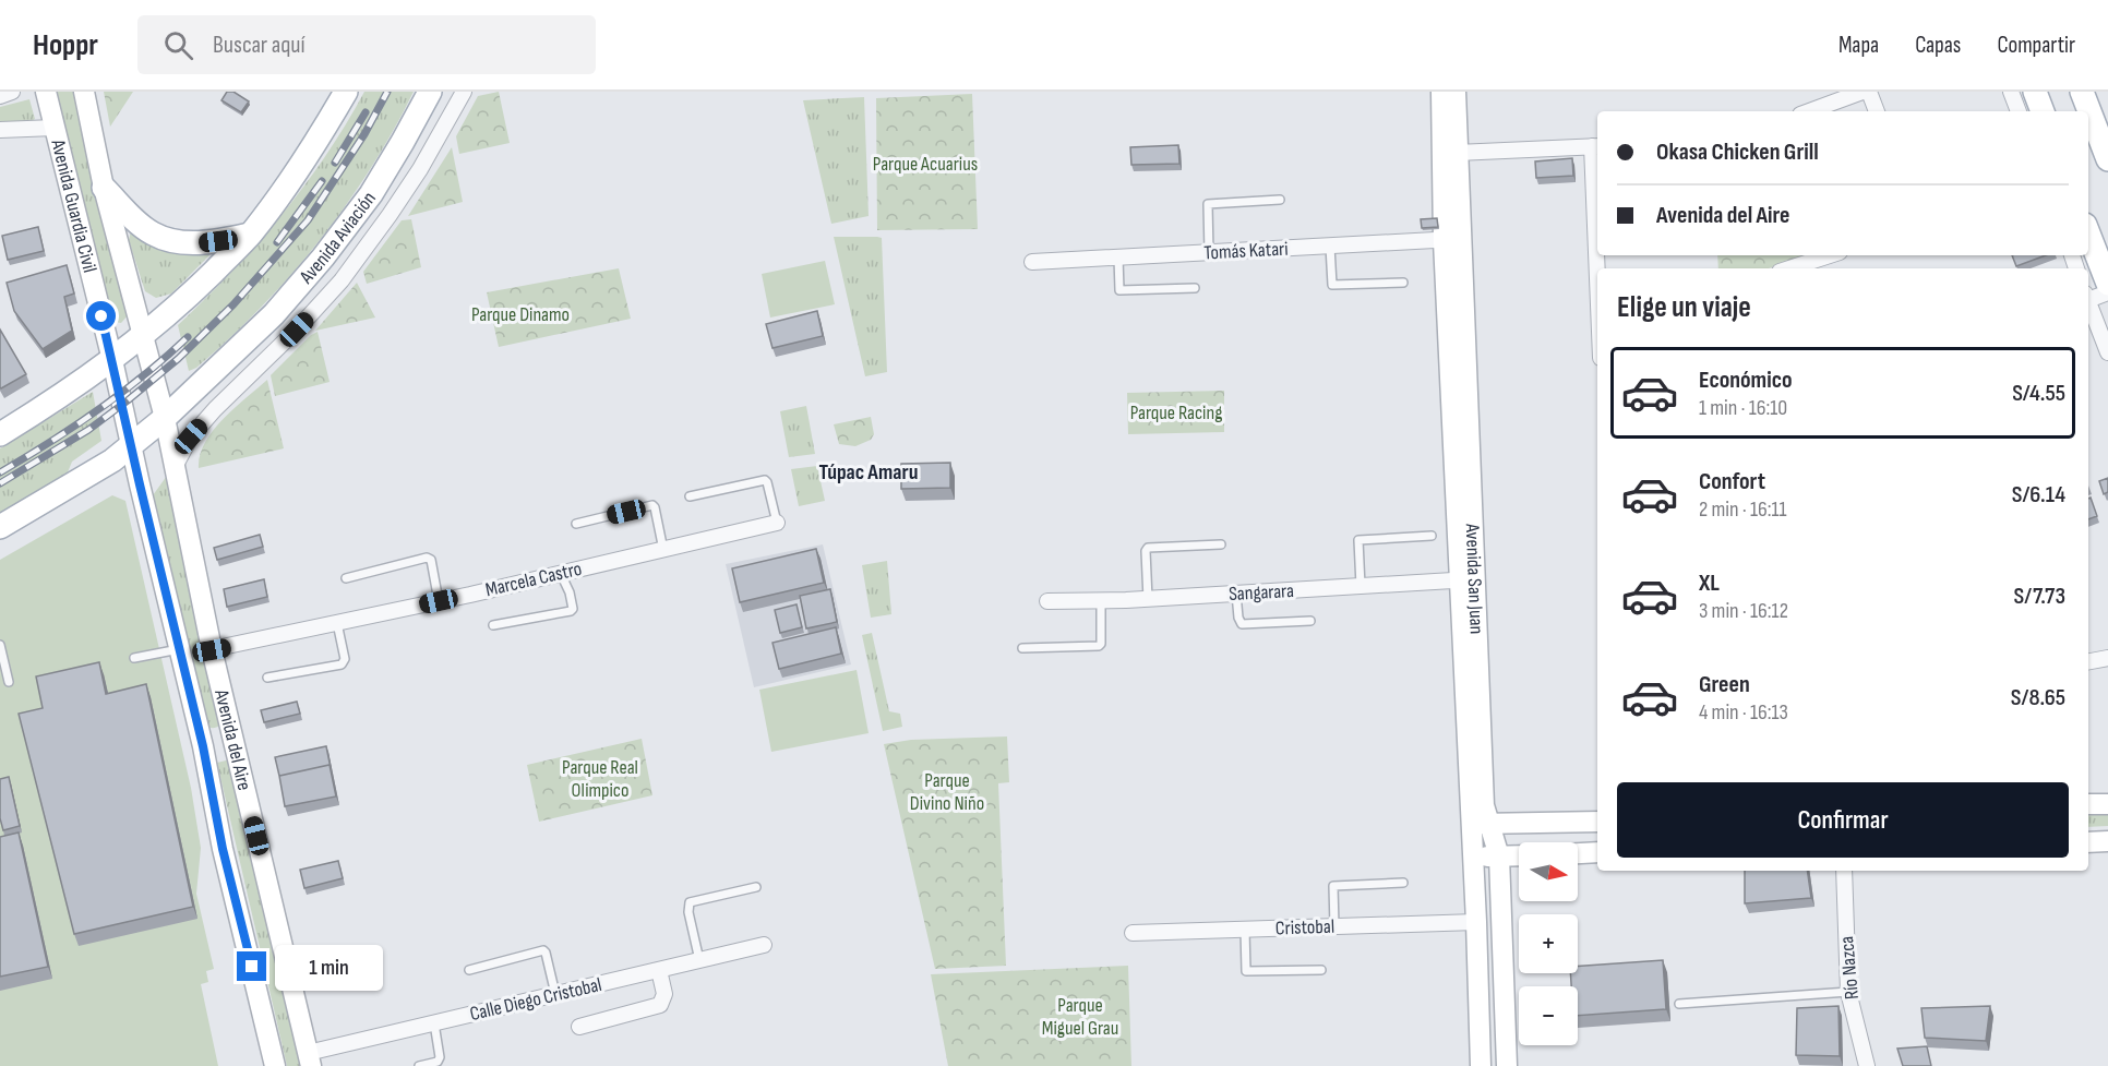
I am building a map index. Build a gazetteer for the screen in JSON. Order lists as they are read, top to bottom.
{
  "streets": {
    "main road": [
      "Avenida Guardia Civil",
      "Avenida Aviación",
      "Avenida San Juan",
      "Avenida del Aire"
    ],
    "street": [
      "Tomás Katari",
      "Marcela Castro",
      "Sangarara",
      "Cristobal",
      "Río Nazca",
      "Calle Diego Cristobal"
    ]
  },
  "crossings": [
    ["Avenida Guardia Civil", "Avenida del Aire"],
    ["Avenida Aviación", "Avenida del Aire"],
    ["Tomás Katari", "Avenida San Juan"],
    ["Marcela Castro", "Avenida del Aire"],
    ["Avenida San Juan", "Sangarara"],
    ["Avenida San Juan", "Cristobal"],
    ["Avenida del Aire", "Calle Diego Cristobal"]
  ],
  "districts": ["Túpac Amaru"],
  "parks": [
    "Parque Acuarius",
    "Parque Dinamo",
    "Parque Racing",
    "Parque Real Olimpico",
    "Parque Divino Niño",
    "Parque Miguel Grau"
  ],
  "north": "right",
  "page": {
    "header": "Hoppr",
    "search": "Buscar aquí",
    "nav": ["Mapa", "Capas", "Compartir"],
    "banner": ["Okasa Chicken Grill", "Avenida del Aire"],
    "heading": "Elige un viaje",
    "list": [
      {
        "name": "Económico",
        "note": "1 min · 16:10",
        "value": "S/4.55"
      },
      {
        "name": "Confort",
        "note": "2 min · 16:11",
        "value": "S/6.14"
      },
      {
        "name": "XL",
        "note": "3 min · 16:12",
        "value": "S/7.73"
      },
      {
        "name": "Green",
        "note": "4 min · 16:13",
        "value": "S/8.65"
      }
    ],
    "buttons": "Confirmar",
    "map_buttons": ["+", "−"],
    "bubble": "1 min"
  }
}
